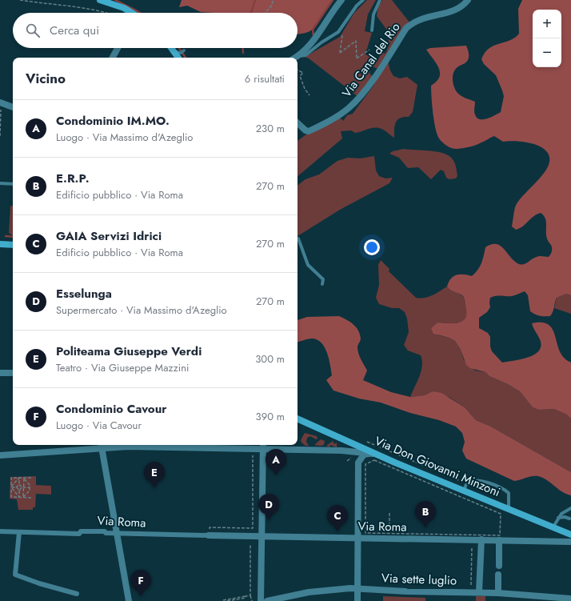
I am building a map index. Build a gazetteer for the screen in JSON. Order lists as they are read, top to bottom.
{
  "streets": {
    "main road": ["Via Don Giovanni Minzoni"],
    "street": ["Via Canal del Rio", "Via Roma", "Via sette luglio"]
  },
  "page": {
    "map_buttons": ["+", "−"],
    "search": "Cerca qui",
    "heading": ["Vicino", "6 risultati"],
    "list": [
      {
        "mark": "A",
        "name": "Condominio IM.MO.",
        "note": "Luogo · Via Massimo d'Azeglio",
        "value": "230 m"
      },
      {
        "mark": "B",
        "name": "E.R.P.",
        "note": "Edificio pubblico · Via Roma",
        "value": "270 m"
      },
      {
        "mark": "C",
        "name": "GAIA Servizi Idrici",
        "note": "Edificio pubblico · Via Roma",
        "value": "270 m"
      },
      {
        "mark": "D",
        "name": "Esselunga",
        "note": "Supermercato · Via Massimo d'Azeglio",
        "value": "270 m"
      },
      {
        "mark": "E",
        "name": "Politeama Giuseppe Verdi",
        "note": "Teatro · Via Giuseppe Mazzini",
        "value": "300 m"
      },
      {
        "mark": "F",
        "name": "Condominio Cavour",
        "note": "Luogo · Via Cavour",
        "value": "390 m"
      }
    ],
    "pins": [
      "A",
      "E",
      "D",
      "B",
      "C",
      "F"
    ]
  }
}
